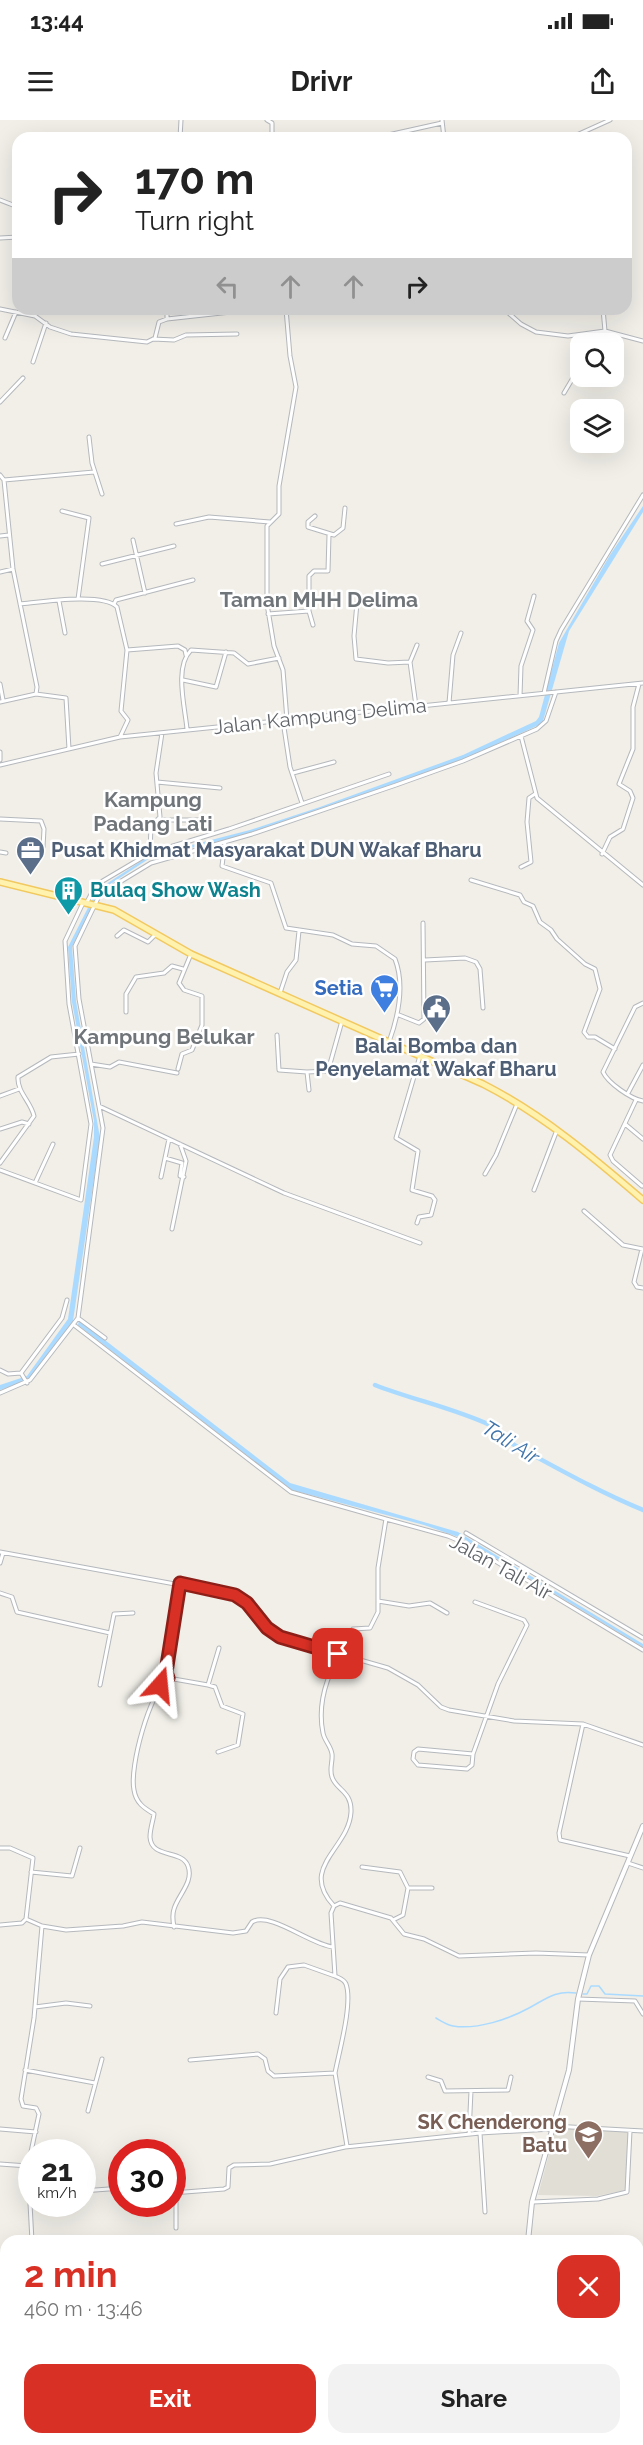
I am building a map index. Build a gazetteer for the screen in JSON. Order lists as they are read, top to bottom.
{
  "streets": {
    "street": ["Jalan Kampung Delima", "Jalan Tali Air"]
  },
  "districts": ["Taman MHH Delima", "Kampung Padang Lati", "Kampung Belukar"],
  "water": ["Tali Air"],
  "places": {
    "office": ["Pusat Khidmat Masyarakat DUN Wakaf Bharu"],
    "building": ["Bulaq Show Wash"],
    "supermarket": ["Setia"],
    "public building": ["Balai Bomba dan Penyelamat Wakaf Bharu"],
    "school or university": ["SK Chenderong Batu"]
  },
  "page": {
    "status": "13:44",
    "header": "Drivr",
    "turn": ["170 m", "Turn right"],
    "speed": "21 km/h",
    "limit": "30",
    "heading": ["2 min", "460 m · 13:46"],
    "buttons": ["Exit", "Share"]
  }
}
